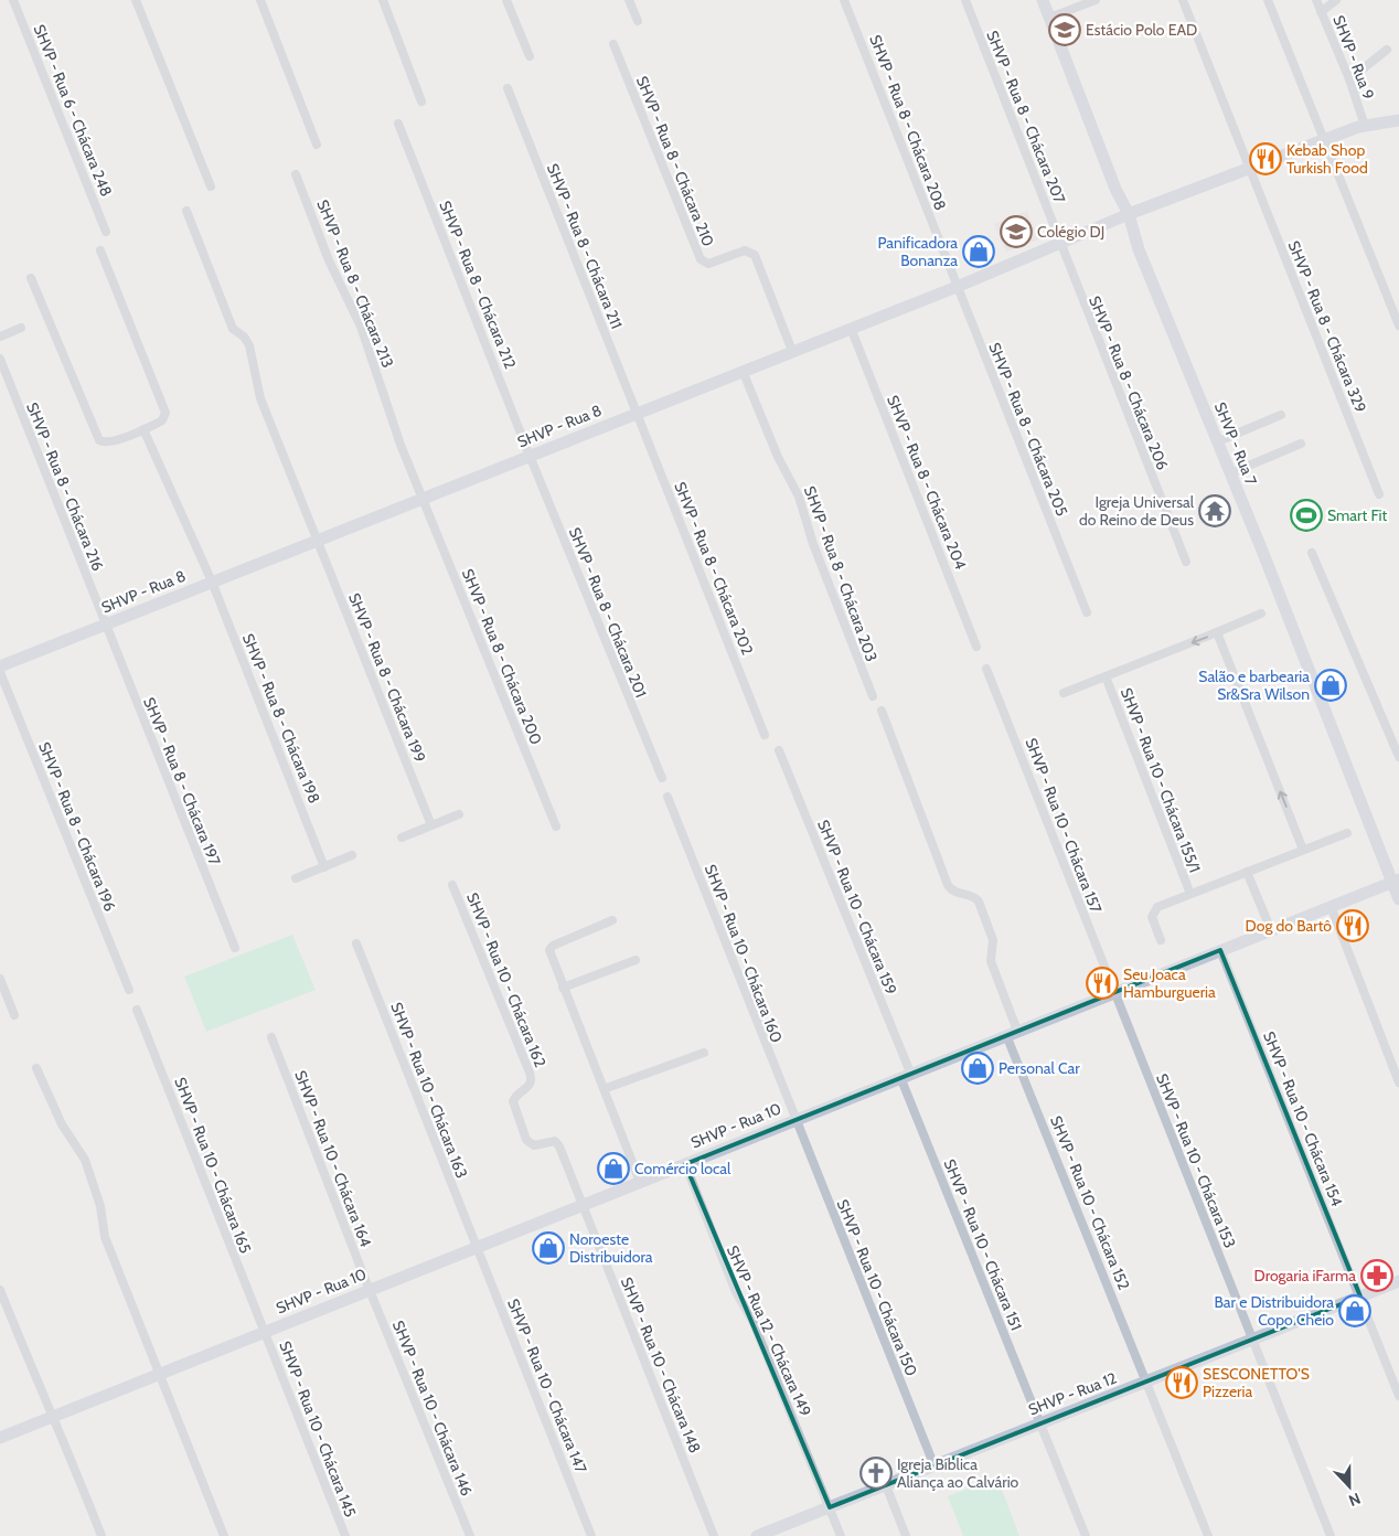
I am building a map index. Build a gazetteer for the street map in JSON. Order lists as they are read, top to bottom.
{
  "streets": {
    "street": [
      "SHVP - Rua 9",
      "SHVP - Rua 6 - Chácara 248",
      "SHVP - Rua 8 - Chácara 207",
      "SHVP - Rua 8 - Chácara 208",
      "SHVP - Rua 8 - Chácara 210",
      "SHVP - Rua 8 - Chácara 211",
      "SHVP - Rua 8 - Chácara 213",
      "SHVP - Rua 8 - Chácara 212",
      "SHVP - Rua 8 - Chácara 329",
      "SHVP - Rua 8 - Chácara 206",
      "SHVP - Rua 8",
      "SHVP - Rua 8 - Chácara 205",
      "SHVP - Rua 7",
      "SHVP - Rua 8 - Chácara 204",
      "SHVP - Rua 8 - Chácara 216",
      "SHVP - Rua 8 - Chácara 202",
      "SHVP - Rua 8 - Chácara 203",
      "SHVP - Rua 8 - Chácara 201",
      "SHVP - Rua 8 - Chácara 200",
      "SHVP - Rua 8 - Chácara 199",
      "SHVP - Rua 8 - Chácara 198",
      "SHVP - Rua 10 - Chácara 155/1",
      "SHVP - Rua 8 - Chácara 197",
      "SHVP - Rua 10 - Chácara 157",
      "SHVP - Rua 8 - Chácara 196",
      "SHVP - Rua 10 - Chácara 159",
      "SHVP - Rua 10 - Chácara 160",
      "SHVP - Rua 10 - Chácara 162",
      "SHVP - Rua 10 - Chácara 163",
      "SHVP - Rua 10 - Chácara 154",
      "SHVP - Rua 10",
      "SHVP - Rua 10 - Chácara 164",
      "SHVP - Rua 10 - Chácara 153",
      "SHVP - Rua 10 - Chácara 165",
      "SHVP - Rua 10 - Chácara 152",
      "SHVP - Rua 10 - Chácara 151",
      "SHVP - Rua 10 - Chácara 150",
      "SHVP - Rua 12 - Chácara 149",
      "SHVP - Rua 10 - Chácara 148",
      "SHVP - Rua 10 - Chácara 147",
      "SHVP - Rua 12",
      "SHVP - Rua 10 - Chácara 146",
      "SHVP - Rua 10 - Chácara 145"
    ]
  },
  "crossings": [
    ["SHVP - Rua 9", "SHVP - Rua 8"],
    ["SHVP - Rua 8 - Chácara 207", "SHVP - Rua 8 - Chácara 206"],
    ["SHVP - Rua 8 - Chácara 207", "SHVP - Rua 8"],
    ["SHVP - Rua 8 - Chácara 208", "SHVP - Rua 8"],
    ["SHVP - Rua 8 - Chácara 208", "SHVP - Rua 8 - Chácara 205"],
    ["SHVP - Rua 8 - Chácara 210", "SHVP - Rua 8"],
    ["SHVP - Rua 8 - Chácara 211", "SHVP - Rua 8"],
    ["SHVP - Rua 8 - Chácara 211", "SHVP - Rua 8 - Chácara 202"],
    ["SHVP - Rua 8 - Chácara 213", "SHVP - Rua 8"],
    ["SHVP - Rua 8 - Chácara 213", "SHVP - Rua 8 - Chácara 200"],
    ["SHVP - Rua 8 - Chácara 212", "SHVP - Rua 8"],
    ["SHVP - Rua 8 - Chácara 212", "SHVP - Rua 8 - Chácara 201"],
    ["SHVP - Rua 8 - Chácara 329", "SHVP - Rua 8"],
    ["SHVP - Rua 8 - Chácara 206", "SHVP - Rua 8"],
    ["SHVP - Rua 8", "SHVP - Rua 8 - Chácara 205"],
    ["SHVP - Rua 8", "SHVP - Rua 7"],
    ["SHVP - Rua 8", "SHVP - Rua 8 - Chácara 204"],
    ["SHVP - Rua 8", "SHVP - Rua 8 - Chácara 216"],
    ["SHVP - Rua 8", "SHVP - Rua 8 - Chácara 202"],
    ["SHVP - Rua 8", "SHVP - Rua 8 - Chácara 203"],
    ["SHVP - Rua 8", "SHVP - Rua 8 - Chácara 201"],
    ["SHVP - Rua 8", "SHVP - Rua 8 - Chácara 200"],
    ["SHVP - Rua 8", "SHVP - Rua 8 - Chácara 199"],
    ["SHVP - Rua 8", "SHVP - Rua 8 - Chácara 198"],
    ["SHVP - Rua 8", "SHVP - Rua 8 - Chácara 197"],
    ["SHVP - Rua 7", "SHVP - Rua 10"],
    ["SHVP - Rua 8 - Chácara 216", "SHVP - Rua 8 - Chácara 197"],
    ["SHVP - Rua 10 - Chácara 157", "SHVP - Rua 10"],
    ["SHVP - Rua 10 - Chácara 157", "SHVP - Rua 10 - Chácara 153"],
    ["SHVP - Rua 10 - Chácara 159", "SHVP - Rua 10"],
    ["SHVP - Rua 10 - Chácara 159", "SHVP - Rua 10 - Chácara 151"],
    ["SHVP - Rua 10 - Chácara 160", "SHVP - Rua 10"],
    ["SHVP - Rua 10 - Chácara 160", "SHVP - Rua 10 - Chácara 150"],
    ["SHVP - Rua 10 - Chácara 162", "SHVP - Rua 10"],
    ["SHVP - Rua 10 - Chácara 162", "SHVP - Rua 10 - Chácara 148"],
    ["SHVP - Rua 10 - Chácara 163", "SHVP - Rua 10"],
    ["SHVP - Rua 10 - Chácara 163", "SHVP - Rua 10 - Chácara 147"],
    ["SHVP - Rua 10 - Chácara 154", "SHVP - Rua 10"],
    ["SHVP - Rua 10 - Chácara 154", "SHVP - Rua 12"],
    ["SHVP - Rua 10", "SHVP - Rua 10 - Chácara 164"],
    ["SHVP - Rua 10", "SHVP - Rua 10 - Chácara 153"],
    ["SHVP - Rua 10", "SHVP - Rua 10 - Chácara 165"],
    ["SHVP - Rua 10", "SHVP - Rua 10 - Chácara 152"],
    ["SHVP - Rua 10", "SHVP - Rua 10 - Chácara 151"],
    ["SHVP - Rua 10", "SHVP - Rua 10 - Chácara 150"],
    ["SHVP - Rua 10", "SHVP - Rua 12 - Chácara 149"],
    ["SHVP - Rua 10", "SHVP - Rua 10 - Chácara 148"],
    ["SHVP - Rua 10", "SHVP - Rua 10 - Chácara 147"],
    ["SHVP - Rua 10", "SHVP - Rua 10 - Chácara 146"],
    ["SHVP - Rua 10", "SHVP - Rua 10 - Chácara 145"],
    ["SHVP - Rua 10 - Chácara 164", "SHVP - Rua 10 - Chácara 146"],
    ["SHVP - Rua 10 - Chácara 153", "SHVP - Rua 12"],
    ["SHVP - Rua 10 - Chácara 165", "SHVP - Rua 10 - Chácara 145"],
    ["SHVP - Rua 10 - Chácara 152", "SHVP - Rua 12"],
    ["SHVP - Rua 10 - Chácara 151", "SHVP - Rua 12"],
    ["SHVP - Rua 10 - Chácara 150", "SHVP - Rua 12"],
    ["SHVP - Rua 12 - Chácara 149", "SHVP - Rua 12"]
  ],
  "places": {
    "school or university": ["Estácio Polo EAD", "Colégio DJ"],
    "restaurant": [
      "Kebab Shop Turkish Food",
      "Dog do Bartô",
      "Seu Joaca Hamburgueria",
      "SESCONETTO'S Pizzeria"
    ],
    "shop": [
      "Panificadora Bonanza",
      "Salão e barbearia Sr&Sra Wilson",
      "Personal Car",
      "Comércio local",
      "Noroeste Distribuidora",
      "Bar e Distribuidora Copo Cheio"
    ],
    "temple": ["Igreja Universal do Reino de Deus"],
    "sports": ["Smart Fit"],
    "pharmacy": ["Drogaria iFarma"],
    "church": ["Igreja Bíblica Aliança ao Calvário"]
  },
  "north": "bottom"
}
